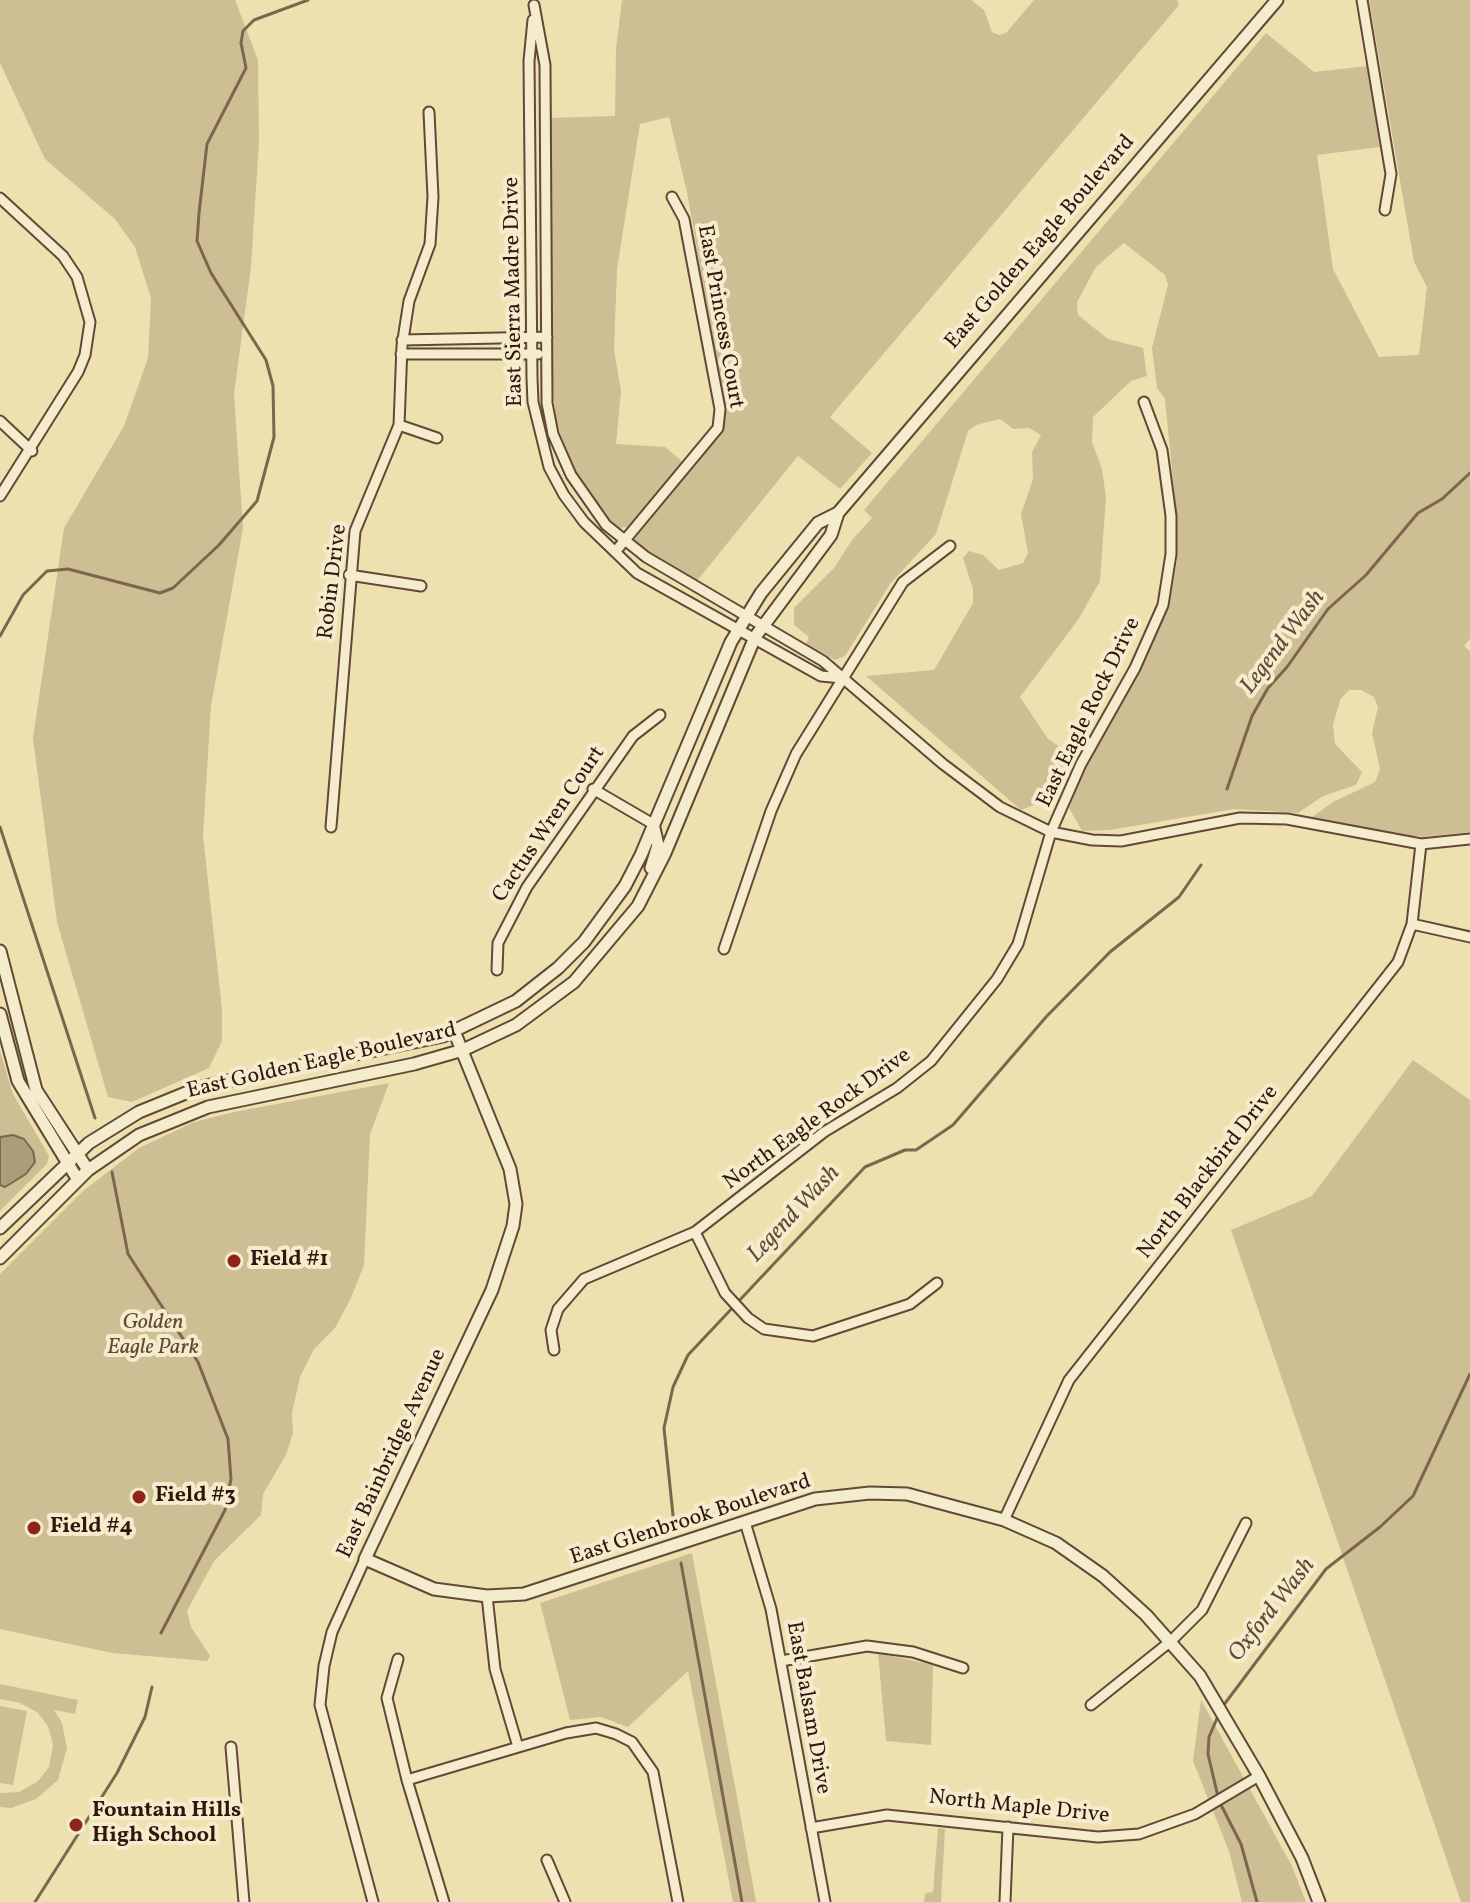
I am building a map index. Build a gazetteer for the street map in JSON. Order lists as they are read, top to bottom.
{
  "streets": {
    "street": [
      "East Golden Eagle Boulevard",
      "East Sierra Madre Drive",
      "East Princess Court",
      "Robin Drive",
      "East Eagle Rock Drive",
      "Cactus Wren Court",
      "North Eagle Rock Drive",
      "North Blackbird Drive",
      "East Bainbridge Avenue",
      "East Glenbrook Boulevard",
      "East Balsam Drive",
      "North Maple Drive"
    ]
  },
  "crossings": [
    ["East Golden Eagle Boulevard", "East Sierra Madre Drive"],
    ["East Golden Eagle Boulevard", "East Bainbridge Avenue"],
    ["East Sierra Madre Drive", "East Princess Court"],
    ["East Sierra Madre Drive", "East Eagle Rock Drive"],
    ["East Sierra Madre Drive", "North Blackbird Drive"],
    ["East Eagle Rock Drive", "North Eagle Rock Drive"],
    ["North Blackbird Drive", "East Glenbrook Boulevard"],
    ["East Bainbridge Avenue", "East Glenbrook Boulevard"],
    ["East Glenbrook Boulevard", "East Balsam Drive"],
    ["East Glenbrook Boulevard", "North Maple Drive"],
    ["East Balsam Drive", "North Maple Drive"]
  ],
  "water": ["Legend Wash", "Oxford Wash"],
  "parks": ["Golden Eagle Park"],
  "places": [
    "Field #1",
    "Field #3",
    "Field #4",
    "Fountain Hills High School"
  ]
}
